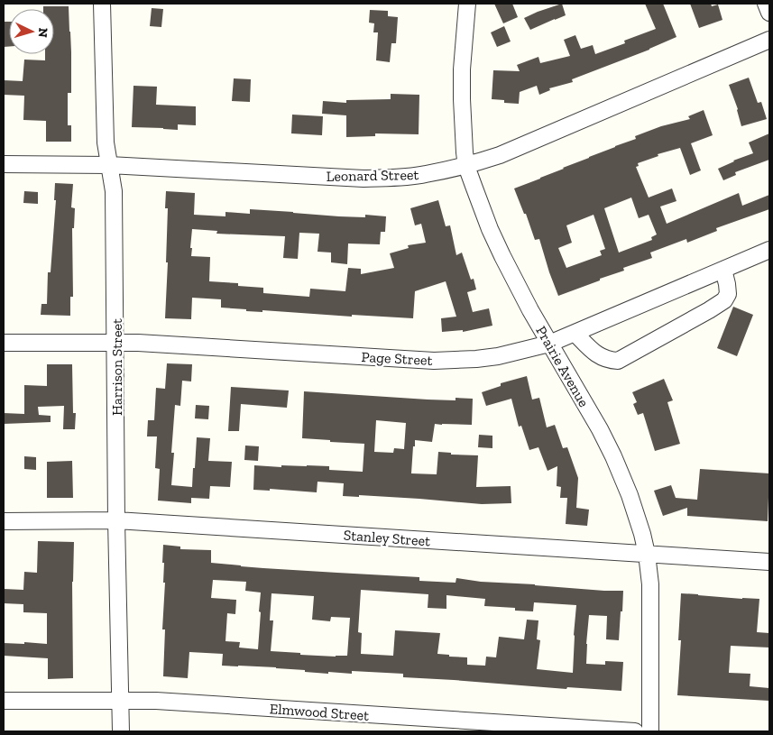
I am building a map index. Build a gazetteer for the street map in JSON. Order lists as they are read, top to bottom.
{
  "streets": {
    "street": [
      "Leonard Street",
      "Page Street",
      "Prairie Avenue",
      "Harrison Street",
      "Stanley Street",
      "Elmwood Street"
    ]
  },
  "crossings": [
    ["Leonard Street", "Prairie Avenue"],
    ["Leonard Street", "Harrison Street"],
    ["Page Street", "Prairie Avenue"],
    ["Page Street", "Harrison Street"],
    ["Prairie Avenue", "Stanley Street"],
    ["Harrison Street", "Stanley Street"],
    ["Harrison Street", "Elmwood Street"]
  ],
  "north": "right"
}
